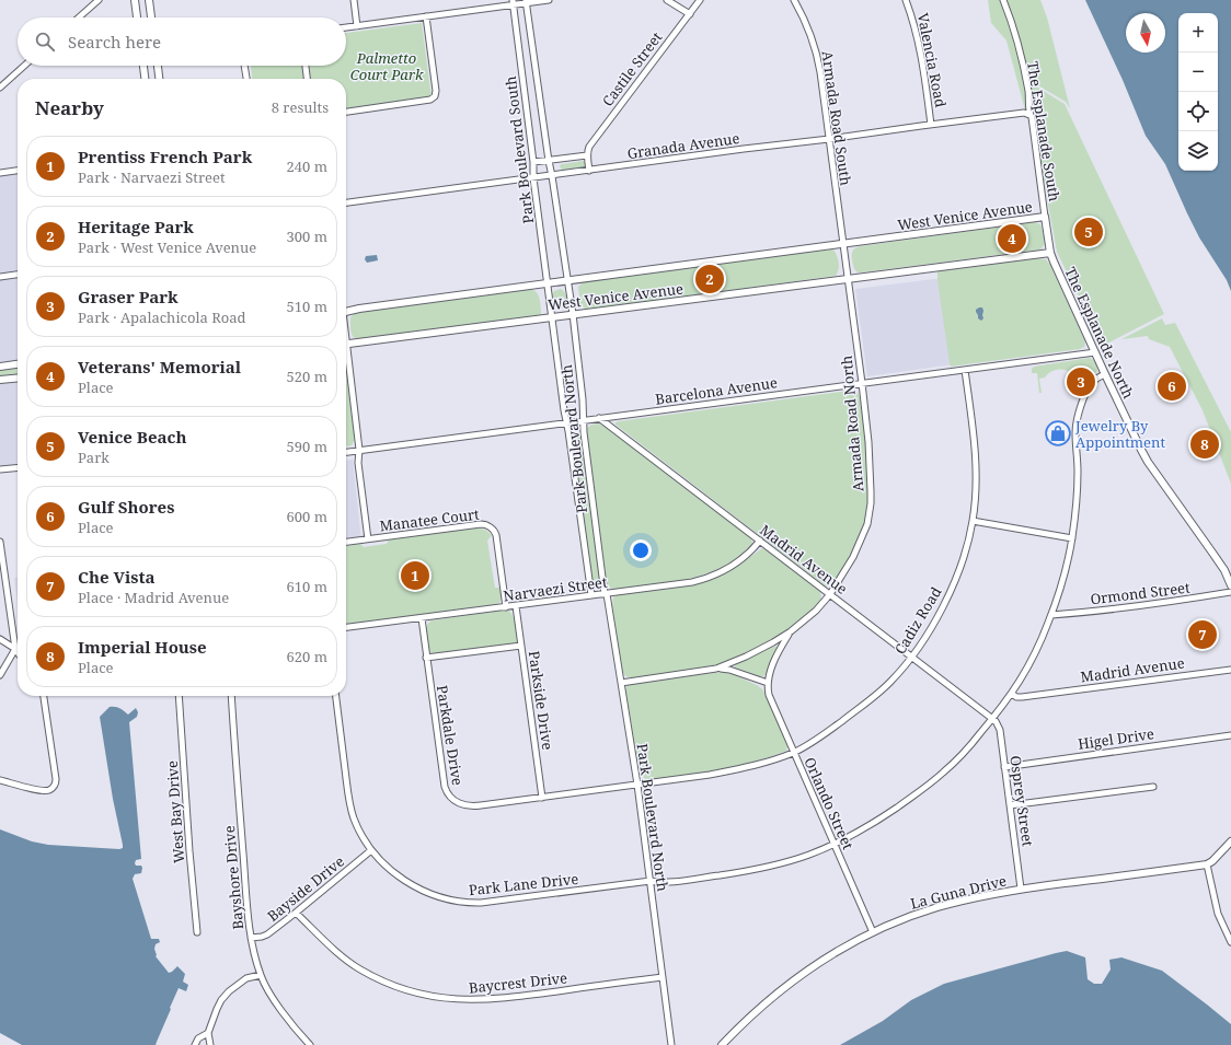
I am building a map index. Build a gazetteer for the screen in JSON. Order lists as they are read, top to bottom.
{
  "streets": {
    "street": [
      "Valencia Road",
      "Castile Street",
      "Armada Road South",
      "The Esplanade South",
      "Granada Avenue",
      "Park Boulevard South",
      "West Venice Avenue",
      "The Esplanade North",
      "Barcelona Avenue",
      "Armada Road North",
      "Park Boulevard North",
      "Manatee Court",
      "Madrid Avenue",
      "Narvaezi Street",
      "Ormond Street",
      "Cadiz Road",
      "Parkside Drive",
      "Parkdale Drive",
      "Higel Drive",
      "Osprey Street",
      "Orlando Street",
      "West Bay Drive",
      "Bayshore Drive",
      "Park Lane Drive",
      "Bayside Drive",
      "La Guna Drive",
      "Baycrest Drive"
    ]
  },
  "crossings": [
    ["Valencia Road", "Granada Avenue"],
    ["Armada Road South", "Granada Avenue"],
    ["Armada Road South", "West Venice Avenue"],
    ["Armada Road South", "Armada Road North"],
    ["The Esplanade South", "Granada Avenue"],
    ["The Esplanade South", "West Venice Avenue"],
    ["The Esplanade South", "The Esplanade North"],
    ["Granada Avenue", "Park Boulevard South"],
    ["Park Boulevard South", "West Venice Avenue"],
    ["Park Boulevard South", "Park Boulevard North"],
    ["West Venice Avenue", "The Esplanade North"],
    ["West Venice Avenue", "Armada Road North"],
    ["West Venice Avenue", "Park Boulevard North"],
    ["The Esplanade North", "Barcelona Avenue"],
    ["The Esplanade North", "Park Lane Drive"],
    ["Barcelona Avenue", "Armada Road North"],
    ["Barcelona Avenue", "Park Boulevard North"],
    ["Barcelona Avenue", "Madrid Avenue"],
    ["Barcelona Avenue", "Cadiz Road"],
    ["Armada Road North", "Park Boulevard North"],
    ["Armada Road North", "Madrid Avenue"],
    ["Park Boulevard North", "Narvaezi Street"],
    ["Park Boulevard North", "Cadiz Road"],
    ["Park Boulevard North", "Parkdale Drive"],
    ["Park Boulevard North", "Park Lane Drive"],
    ["Park Boulevard North", "Baycrest Drive"],
    ["Manatee Court", "Narvaezi Street"],
    ["Madrid Avenue", "Narvaezi Street"],
    ["Madrid Avenue", "Cadiz Road"],
    ["Madrid Avenue", "Osprey Street"],
    ["Madrid Avenue", "Park Lane Drive"],
    ["Narvaezi Street", "Parkside Drive"],
    ["Narvaezi Street", "Parkdale Drive"],
    ["Ormond Street", "Park Lane Drive"],
    ["Cadiz Road", "Parkdale Drive"],
    ["Cadiz Road", "Orlando Street"],
    ["Parkside Drive", "Parkdale Drive"],
    ["Higel Drive", "Osprey Street"],
    ["Osprey Street", "Park Lane Drive"],
    ["Osprey Street", "La Guna Drive"],
    ["Orlando Street", "Park Lane Drive"],
    ["Orlando Street", "La Guna Drive"],
    ["Bayshore Drive", "Bayside Drive"],
    ["Park Lane Drive", "Bayside Drive"],
    ["Bayside Drive", "Baycrest Drive"]
  ],
  "parks": ["Palmetto Court Park"],
  "places": {
    "shop": ["Jewelry By Appointment"]
  },
  "north": "bottom",
  "page": {
    "map_buttons": ["+", "−"],
    "search": "Search here",
    "heading": ["Nearby", "8 results"],
    "list": [
      {
        "mark": "1",
        "name": "Prentiss French Park",
        "note": "Park · Narvaezi Street",
        "value": "240 m"
      },
      {
        "mark": "2",
        "name": "Heritage Park",
        "note": "Park · West Venice Avenue",
        "value": "300 m"
      },
      {
        "mark": "3",
        "name": "Graser Park",
        "note": "Park · Apalachicola Road",
        "value": "510 m"
      },
      {
        "mark": "4",
        "name": "Veterans' Memorial",
        "note": "Place",
        "value": "520 m"
      },
      {
        "mark": "5",
        "name": "Venice Beach",
        "note": "Park",
        "value": "590 m"
      },
      {
        "mark": "6",
        "name": "Gulf Shores",
        "note": "Place",
        "value": "600 m"
      },
      {
        "mark": "7",
        "name": "Che Vista",
        "note": "Place · Madrid Avenue",
        "value": "610 m"
      },
      {
        "mark": "8",
        "name": "Imperial House",
        "note": "Place",
        "value": "620 m"
      }
    ],
    "pins": [
      "5",
      "4",
      "2",
      "3",
      "6",
      "8",
      "1",
      "7"
    ]
  }
}
